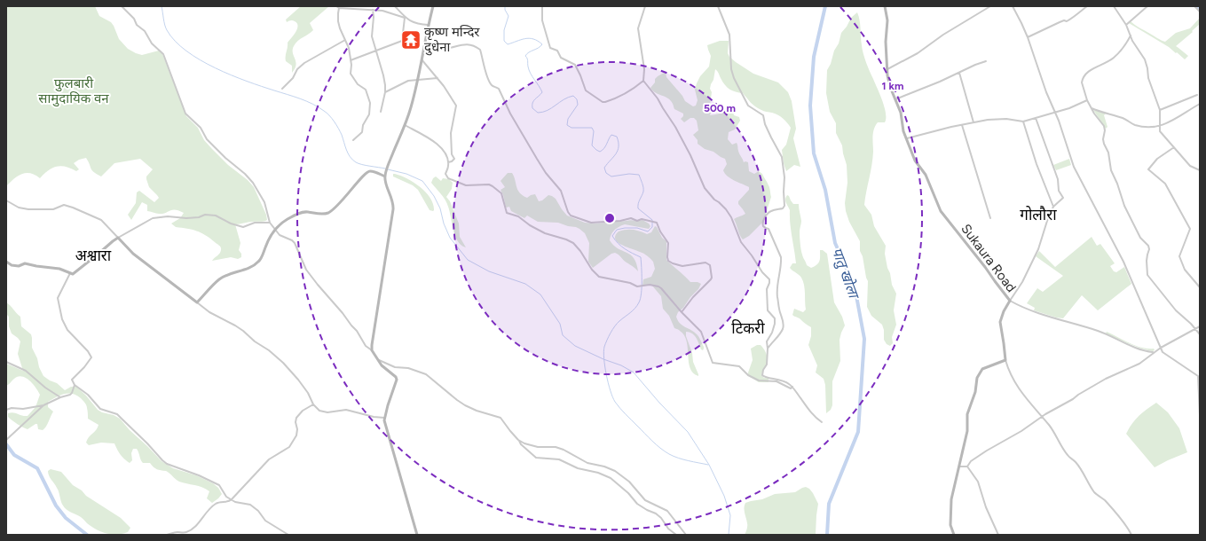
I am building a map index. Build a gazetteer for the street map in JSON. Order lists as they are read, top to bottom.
{
  "streets": {
    "street": ["Sukaura Road"]
  },
  "districts": ["गोलौरा", "अश्वारा", "टिकरी"],
  "water": ["पातु खोला"],
  "parks": ["फुलबारी सामुदायिक वन"],
  "places": {
    "temple": ["कृष्ण मन्दिर दुधेना"]
  },
  "rings": ["1 km", "500 m"]
}
